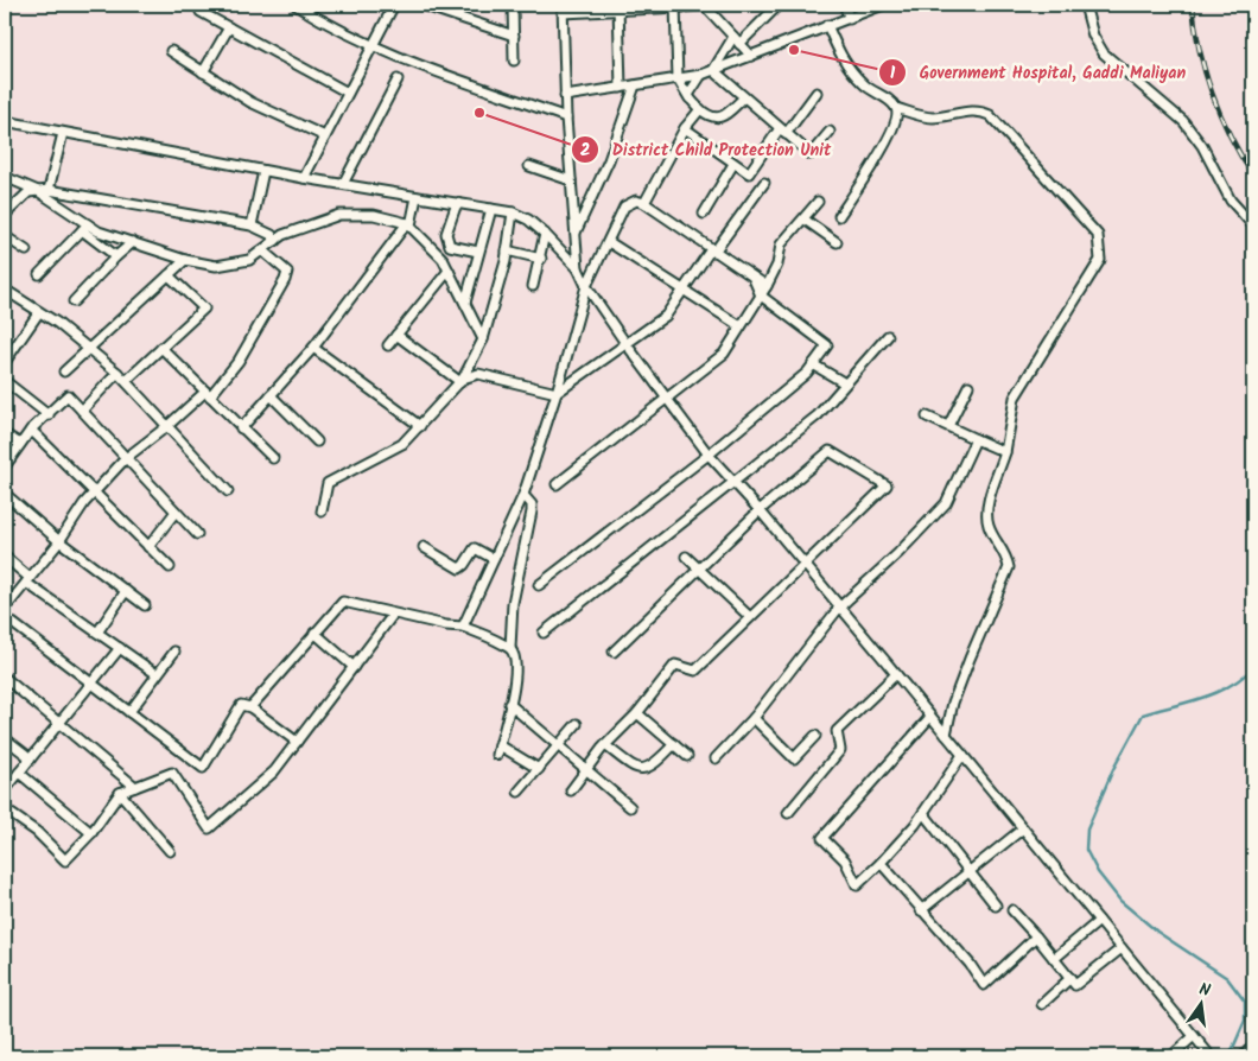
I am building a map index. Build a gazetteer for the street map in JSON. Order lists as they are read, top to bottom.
{
  "places": ["Government Hospital, Gaddi Maliyan", "District Child Protection Unit"],
  "north": "top"
}
